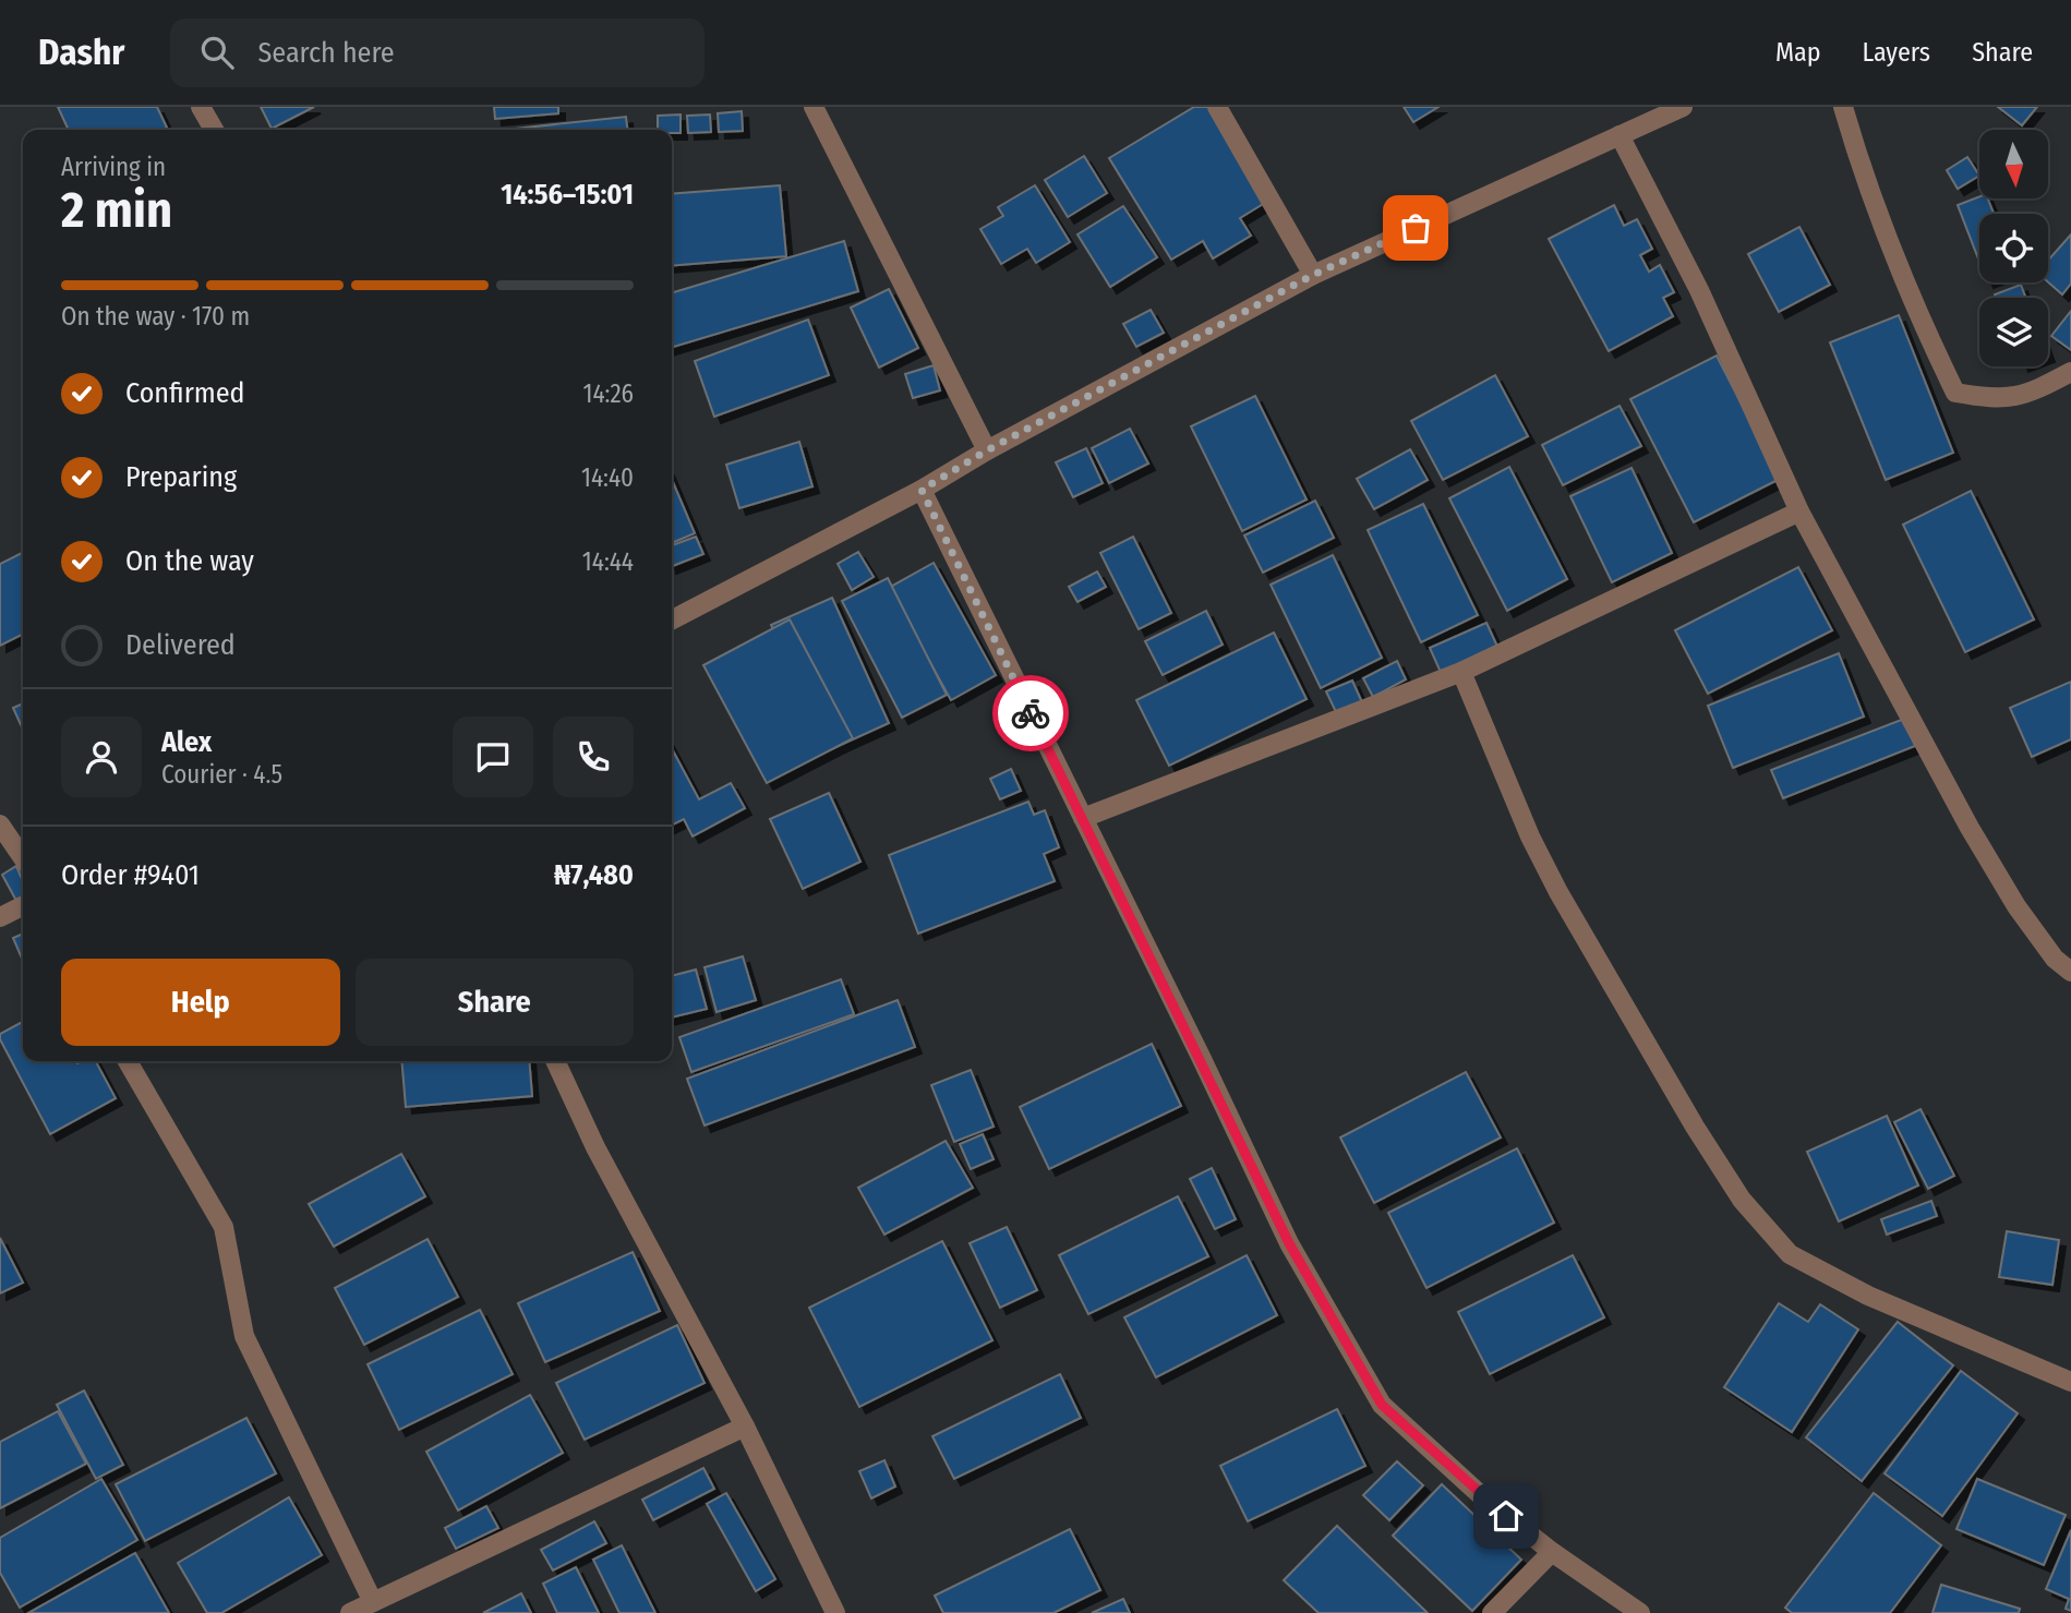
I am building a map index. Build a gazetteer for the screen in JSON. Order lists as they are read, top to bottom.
{
  "north": "bottom",
  "page": {
    "header": "Dashr",
    "search": "Search here",
    "nav": ["Map", "Layers", "Share"],
    "heading": ["2 min", "Arriving in", "14:56–15:01"],
    "panel": [
      "Alex",
      "Courier · 4.5",
      "Order #9401",
      "₦7,480"
    ],
    "bar": "On the way · 170 m",
    "list": [
      ["Confirmed", "14:26"],
      ["Preparing", "14:40"],
      ["On the way", "14:44"],
      "Delivered"
    ],
    "buttons": ["Help", "Share"]
  }
}
